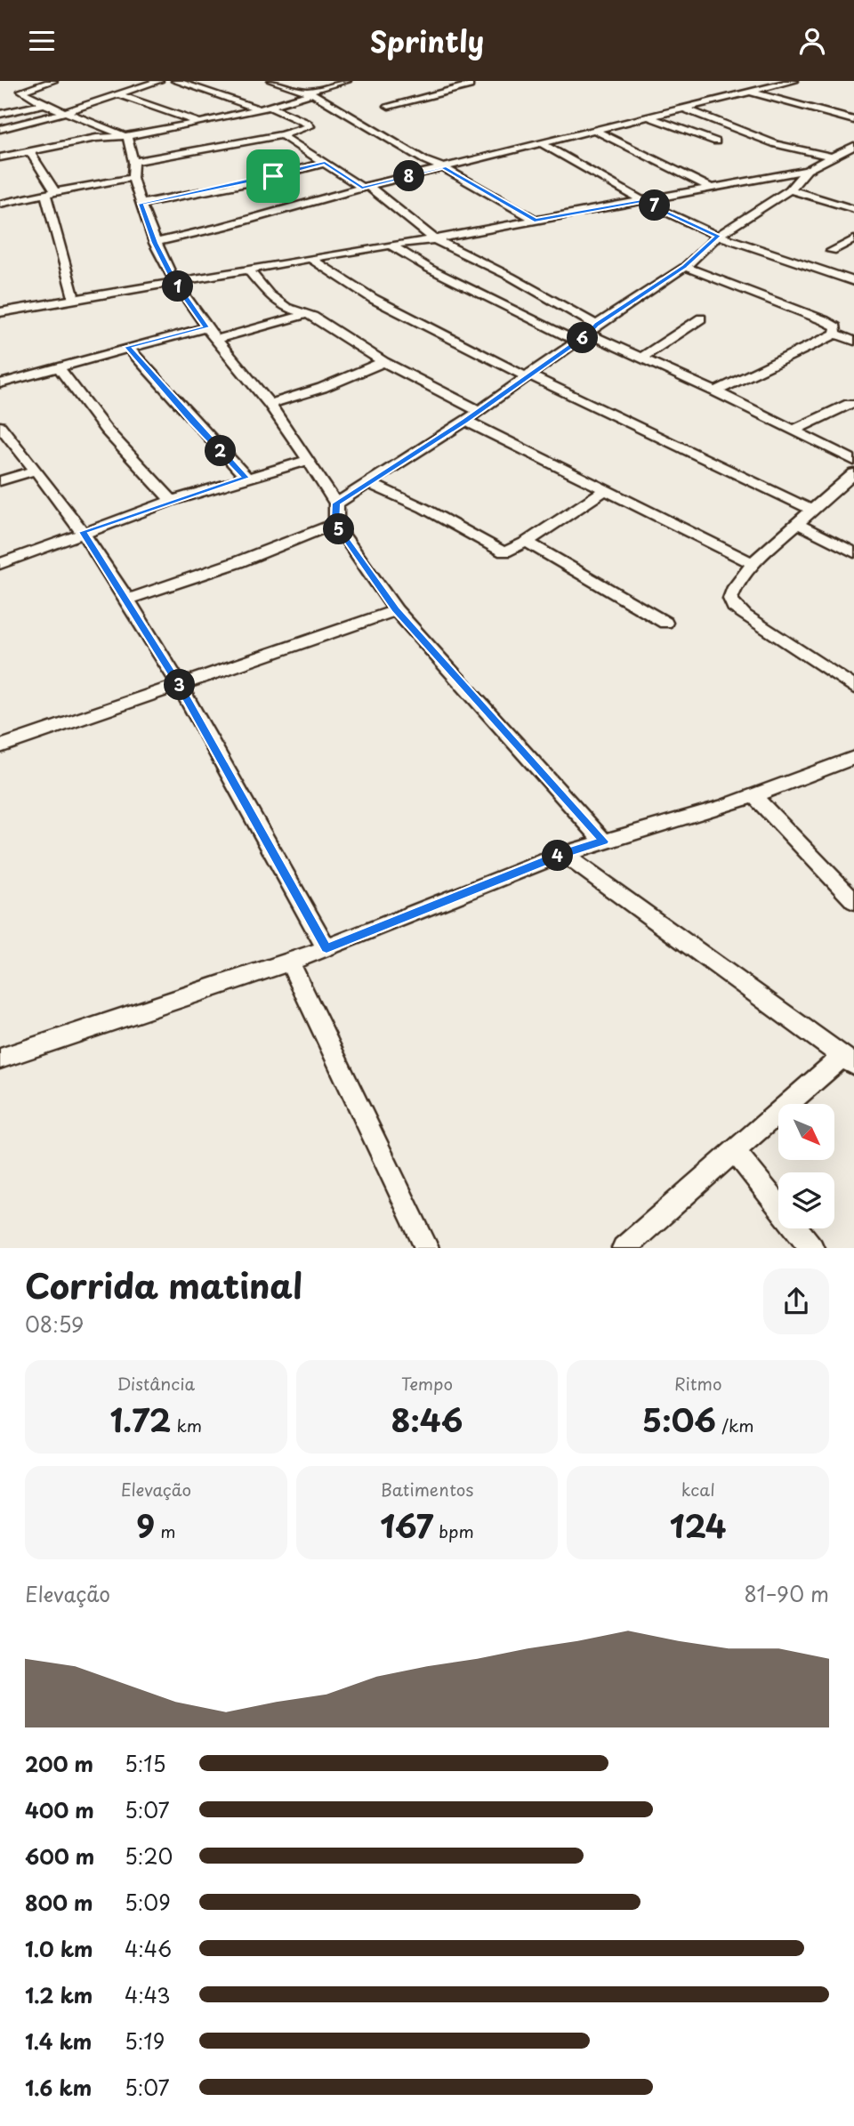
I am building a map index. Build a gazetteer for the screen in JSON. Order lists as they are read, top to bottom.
{
  "north": "bottom right",
  "page": {
    "header": "Sprintly",
    "pins": [
      "8",
      "7",
      "1",
      "6",
      "2",
      "5",
      "3",
      "4"
    ],
    "heading": ["Corrida matinal", "08:59"],
    "stats": [
      ["Distância", "1.72 km"],
      ["Tempo", "8:46"],
      ["Ritmo", "5:06 /km"],
      ["Elevação", "9 m"],
      ["Batimentos", "167 bpm"],
      ["kcal", "124"]
    ],
    "chart": ["Elevação", "81–90 m"],
    "list": [
      {
        "name": "200 m",
        "note": "5:15"
      },
      {
        "name": "400 m",
        "note": "5:07"
      },
      {
        "name": "600 m",
        "note": "5:20"
      },
      {
        "name": "800 m",
        "note": "5:09"
      },
      {
        "name": "1.0 km",
        "note": "4:46"
      },
      {
        "name": "1.2 km",
        "note": "4:43"
      },
      {
        "name": "1.4 km",
        "note": "5:19"
      },
      {
        "name": "1.6 km",
        "note": "5:07"
      }
    ]
  }
}
